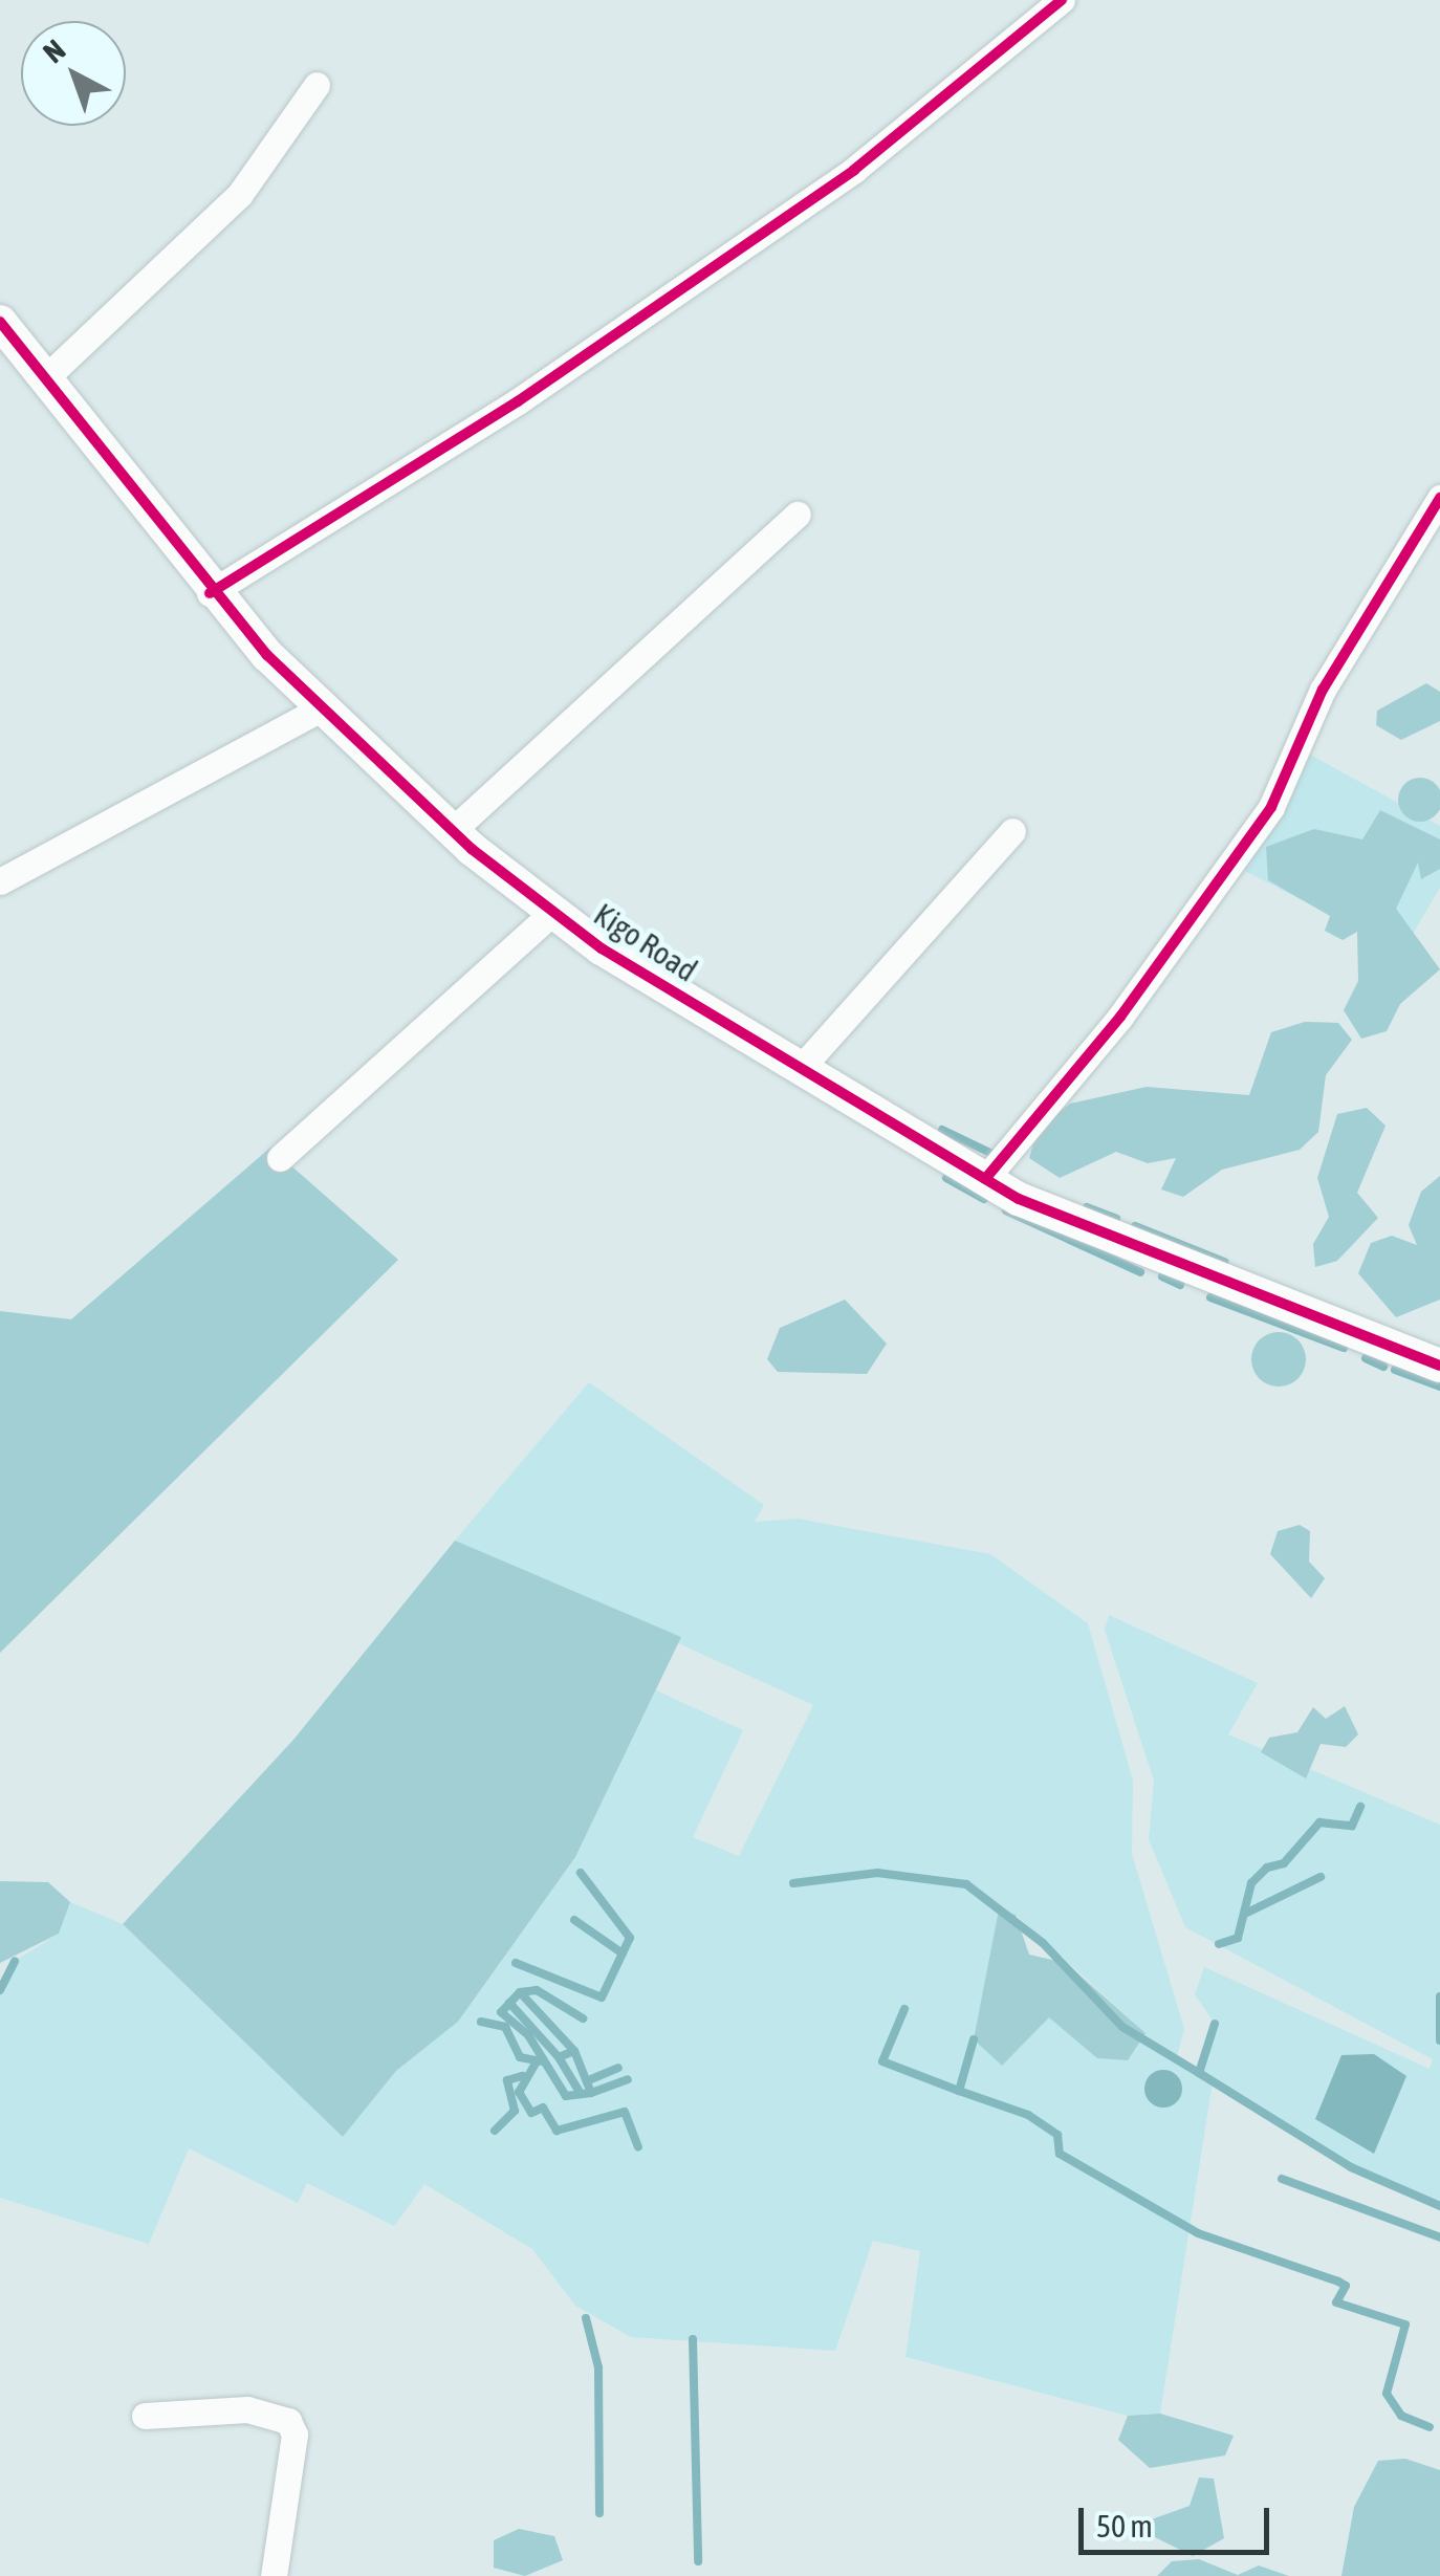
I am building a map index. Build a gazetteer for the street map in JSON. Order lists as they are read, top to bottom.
{
  "streets": {
    "street": ["Kigo Road"]
  },
  "scale_bar": "50 m",
  "north": "top left"
}
